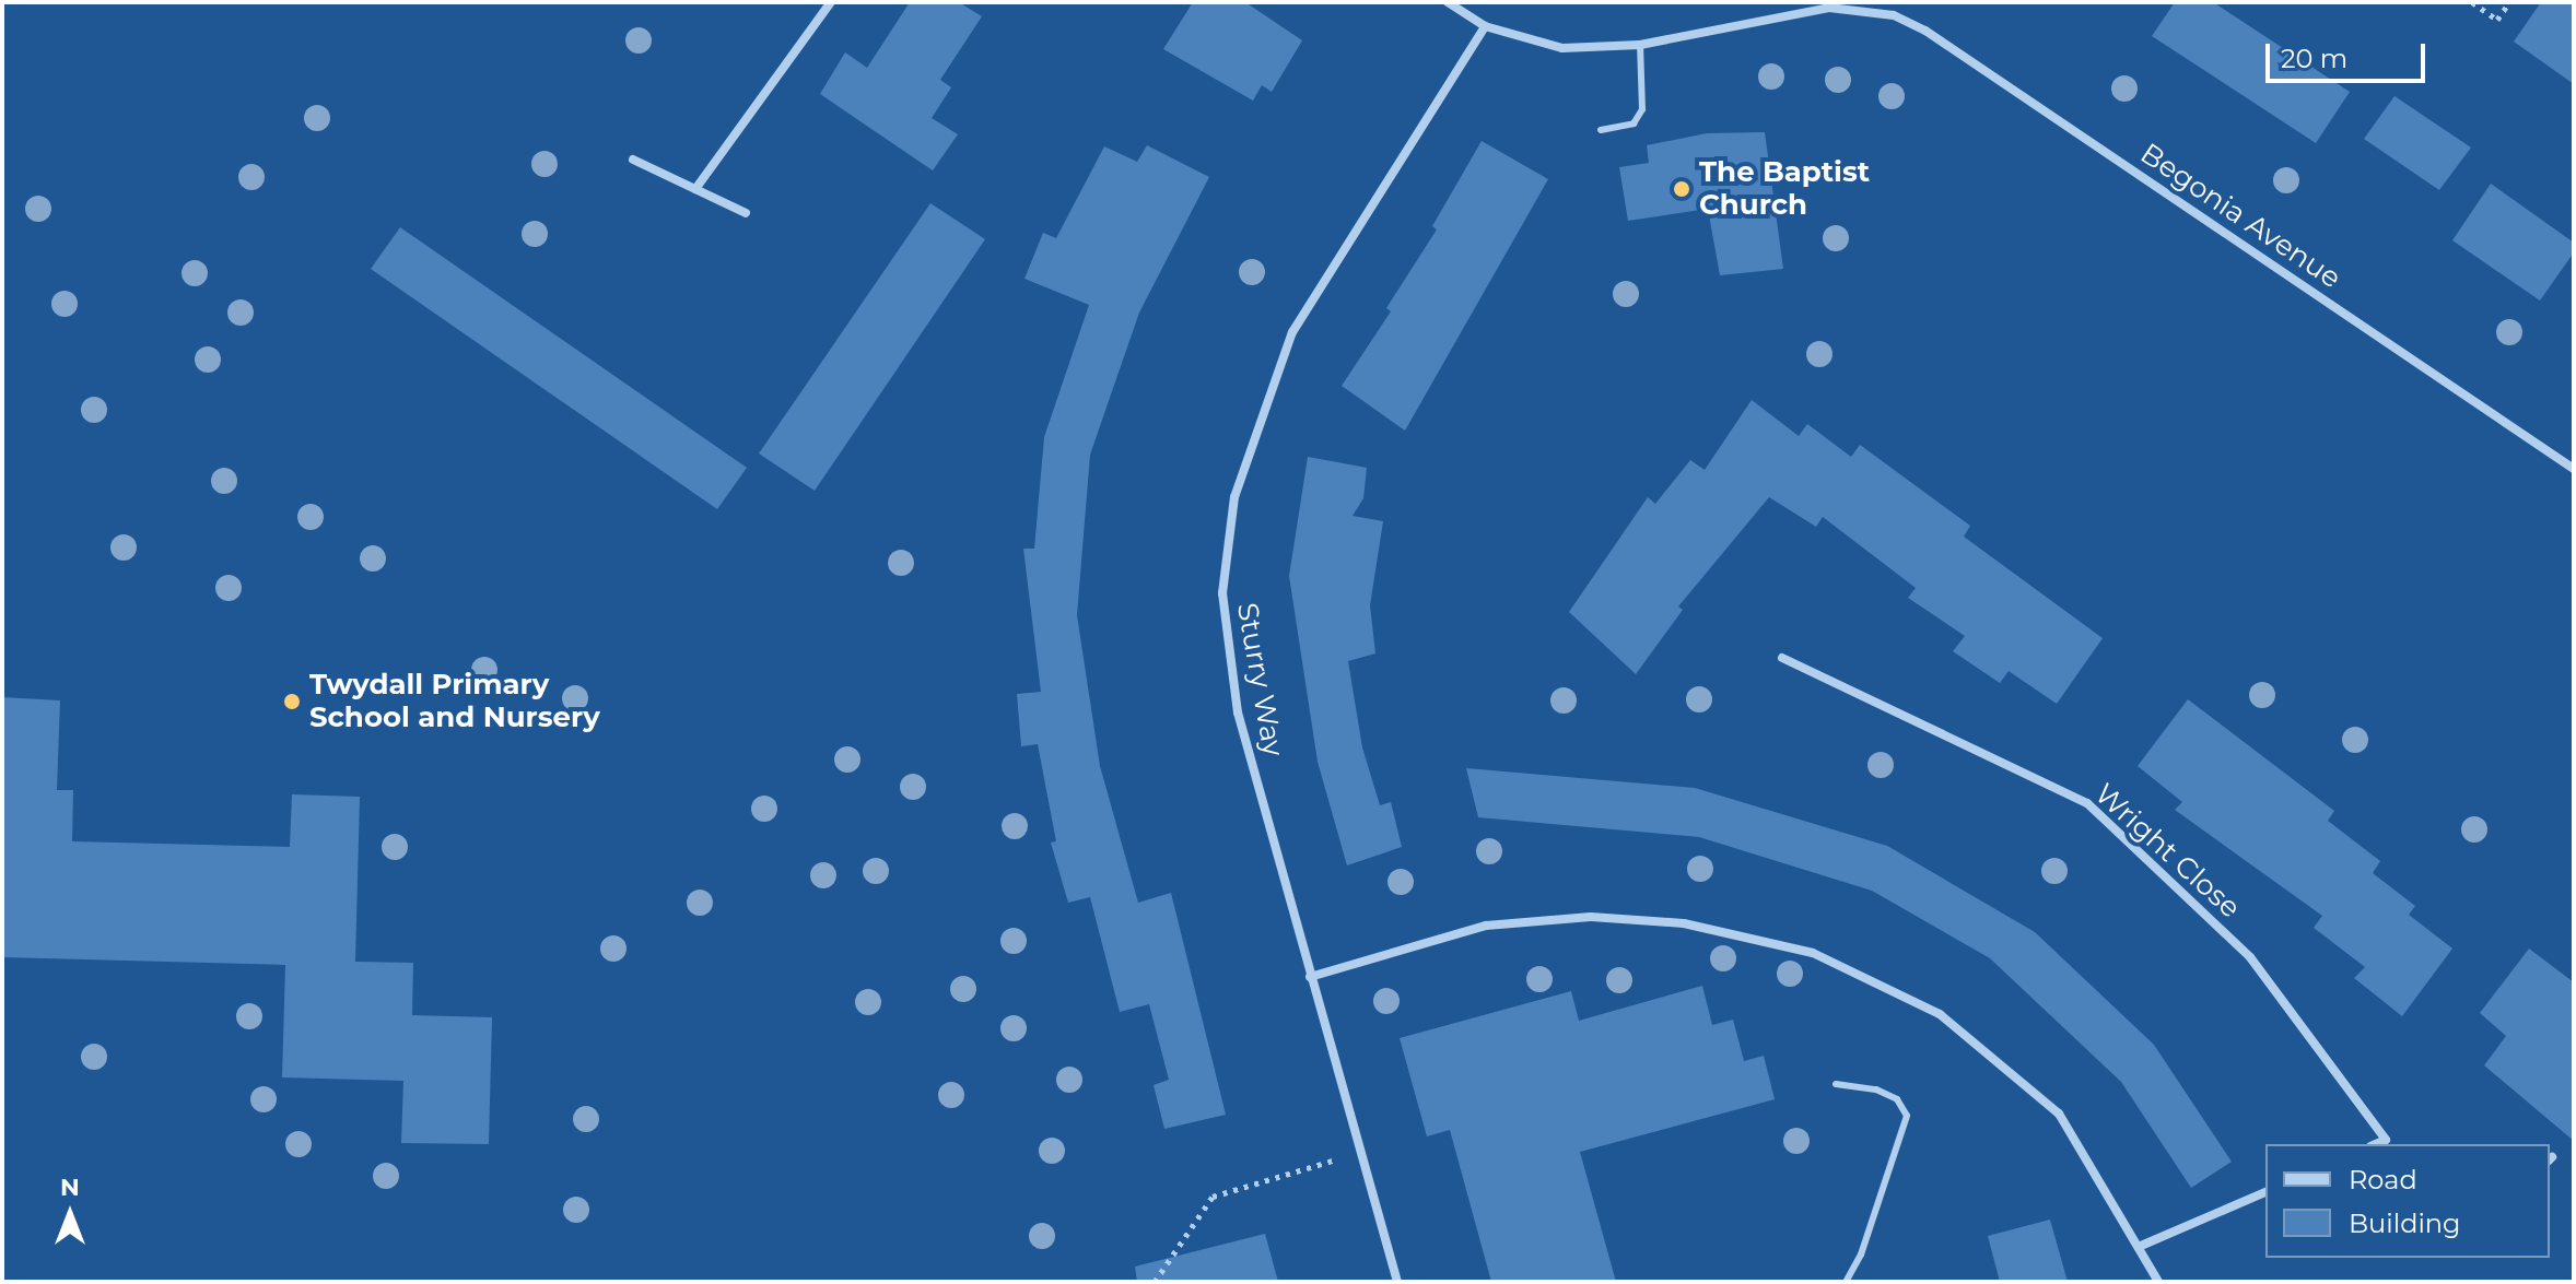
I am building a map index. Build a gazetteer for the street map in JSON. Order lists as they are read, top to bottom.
{
  "streets": {
    "street": ["Begonia Avenue", "Sturry Way", "Wright Close"]
  },
  "places": ["The Baptist Church", "Twydall Primary School and Nursery"],
  "legend": ["Road", "Building"],
  "scale_bar": "20 m",
  "north": "top"
}
